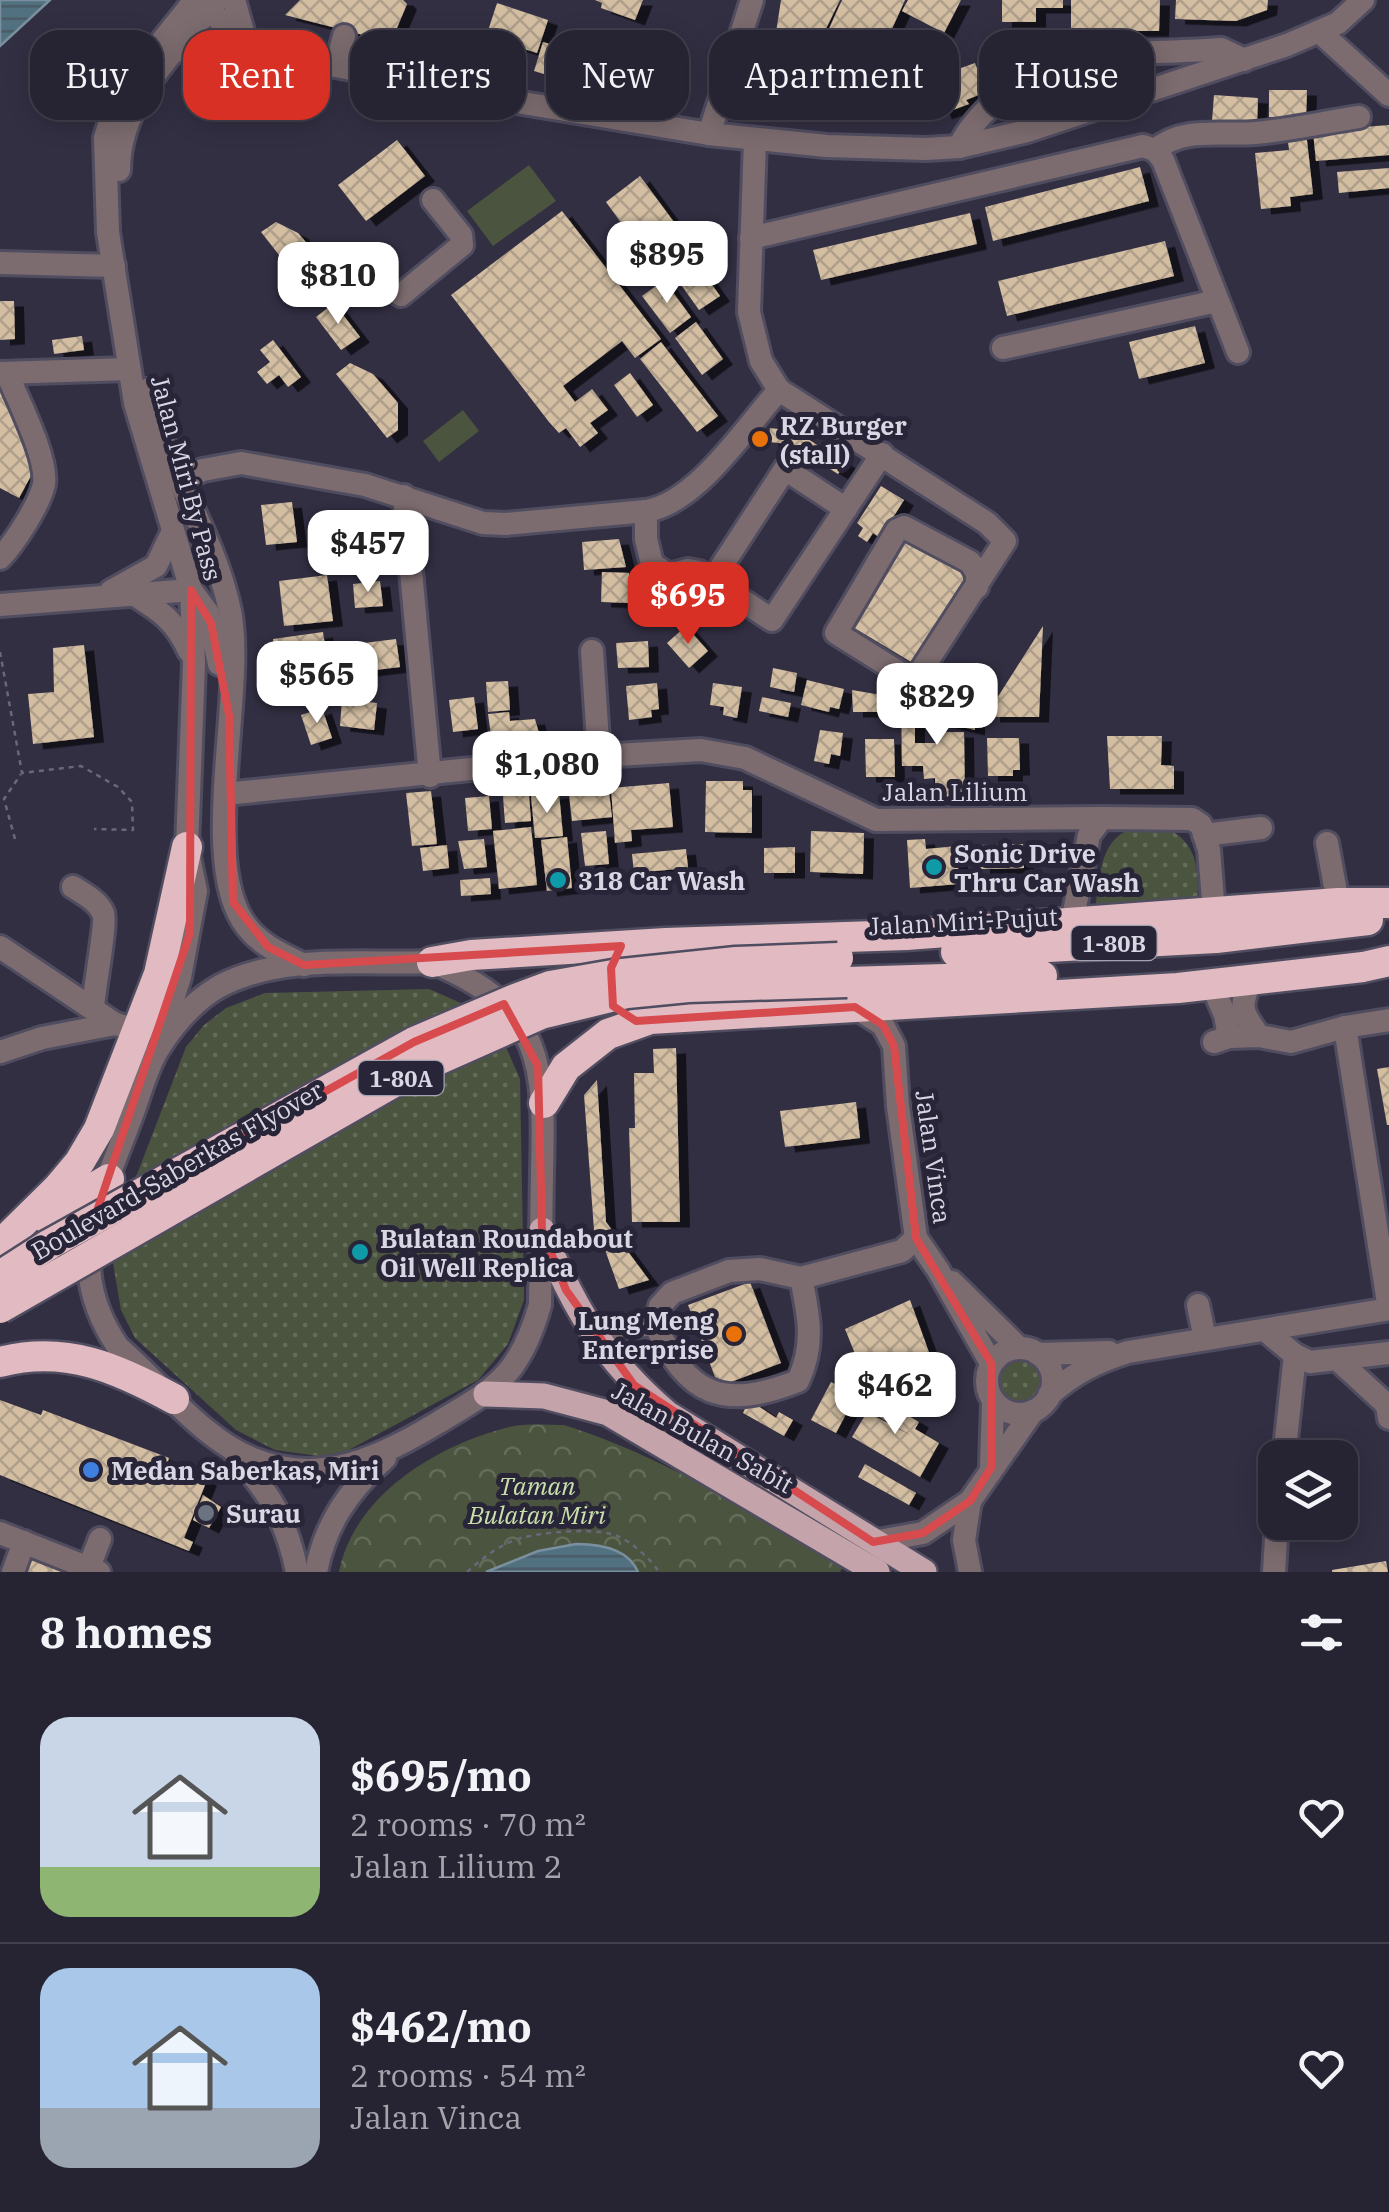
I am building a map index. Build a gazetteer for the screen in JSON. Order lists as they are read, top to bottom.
{
  "streets": {
    "highway": [
      "Jalan Miri-Pujut",
      "1-80B",
      "1-80A",
      "Boulevard-Saberkas Flyover"
    ],
    "main road": ["Jalan Bulan Sabit"],
    "street": ["Jalan Miri By Pass", "Jalan Lilium", "Jalan Vinca"]
  },
  "crossings": [
    ["Jalan Miri By Pass", "Jalan Lilium"],
    ["Jalan Miri-Pujut", "1-80A"],
    ["Jalan Miri-Pujut", "Boulevard-Saberkas Flyover"],
    ["1-80A", "Boulevard-Saberkas Flyover"]
  ],
  "parks": ["Taman Bulatan Miri"],
  "places": [
    "RZ Burger (stall)",
    "Sonic Drive Thru Car Wash",
    "318 Car Wash",
    "Bulatan Roundabout Oil Well Replica",
    "Lung Meng Enterprise",
    "Medan Saberkas, Miri",
    "Surau"
  ],
  "page": {
    "chip": [
      "Buy",
      "Rent",
      "Filters",
      "New",
      "Apartment",
      "House"
    ],
    "price": [
      "$895",
      "$810",
      "$457",
      "$695",
      "$565",
      "$829",
      "$1,080",
      "$462"
    ],
    "heading": "8 homes",
    "list": [
      {
        "name": "$695/mo",
        "note": "2 rooms · 70 m² · Jalan Lilium 2"
      },
      {
        "name": "$462/mo",
        "note": "2 rooms · 54 m² · Jalan Vinca"
      }
    ]
  }
}
